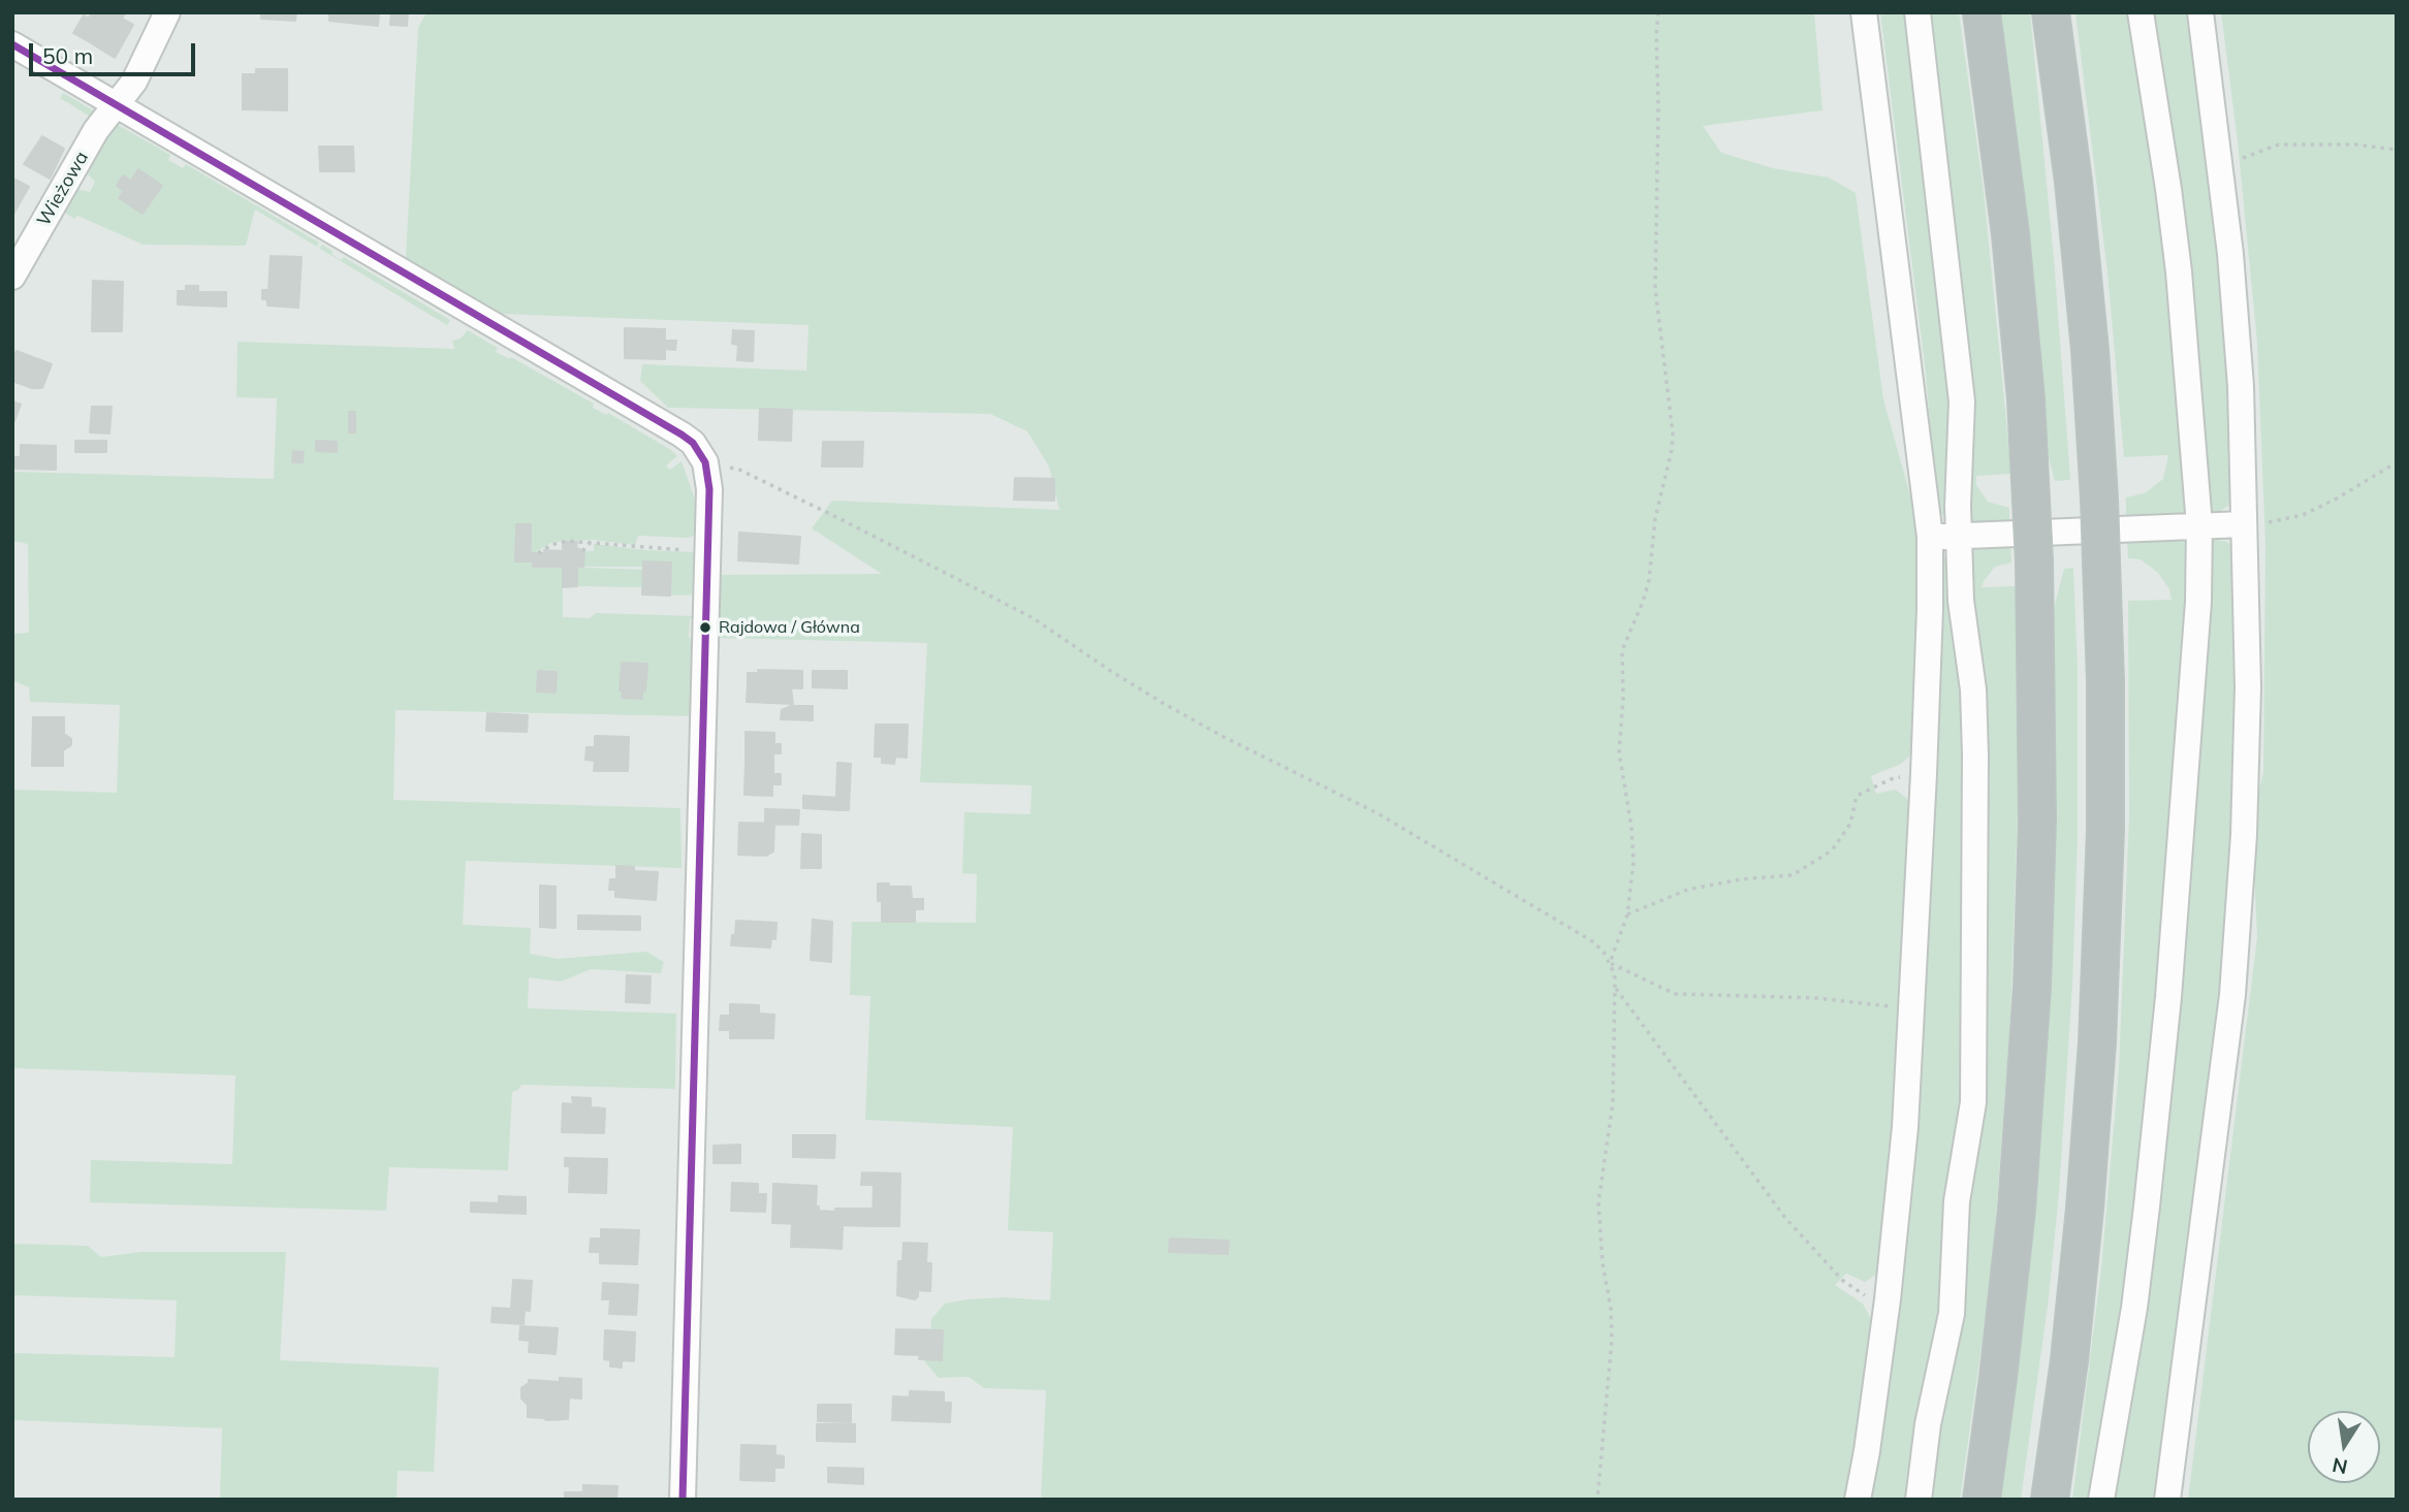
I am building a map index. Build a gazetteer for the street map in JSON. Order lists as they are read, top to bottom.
{
  "streets": {
    "street": ["Wieżowa"]
  },
  "places": ["Rajdowa / Główna"],
  "scale_bar": "50 m",
  "north": "bottom"
}
